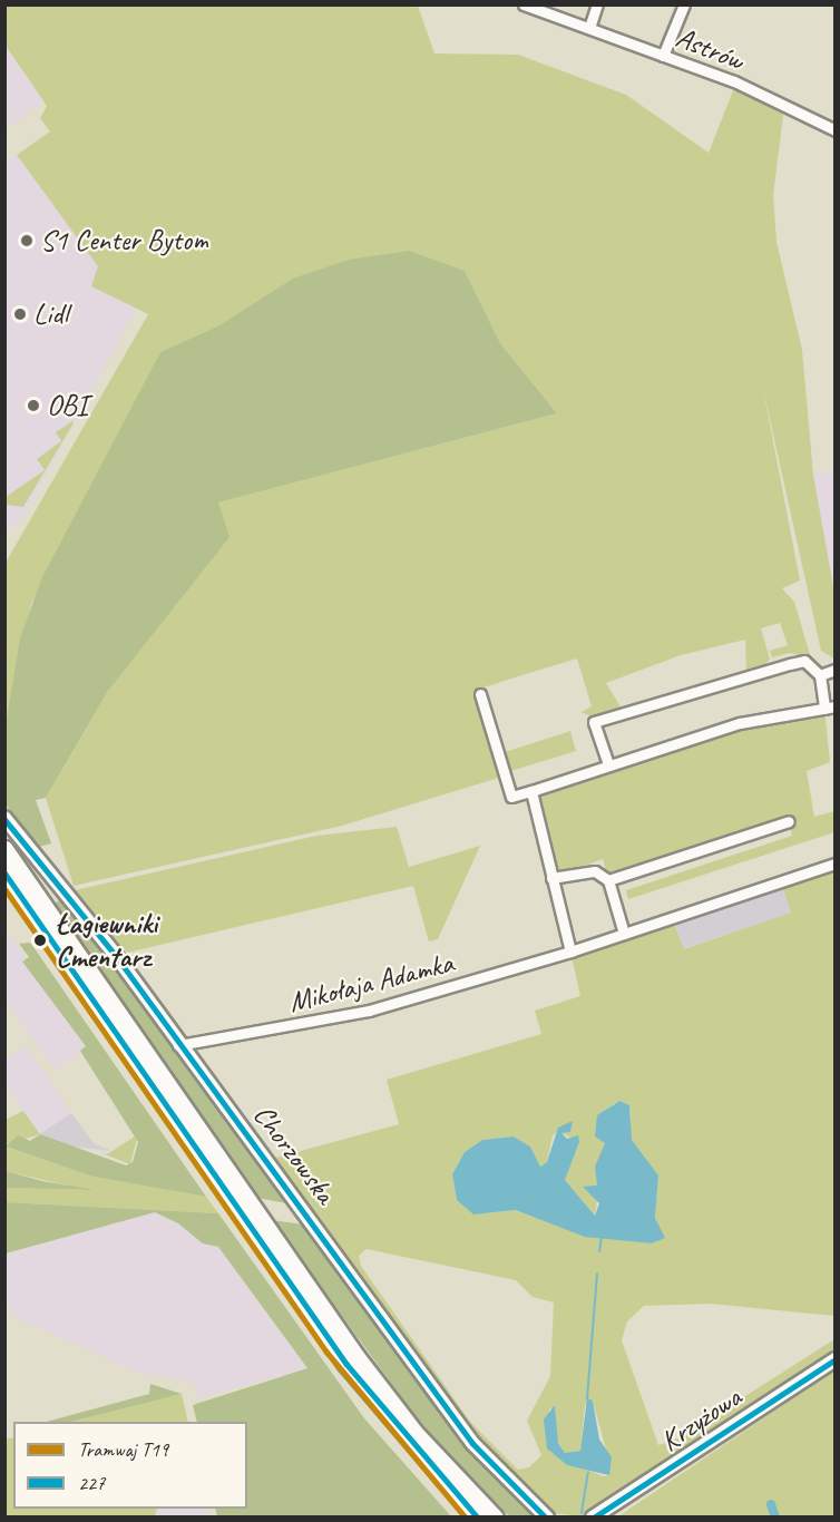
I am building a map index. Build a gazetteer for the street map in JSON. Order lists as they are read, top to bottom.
{
  "streets": {
    "street": [
      "Astrów",
      "Mikołaja Adamka",
      "Chorzowska",
      "Krzyżowa"
    ]
  },
  "crossings": [
    ["Mikołaja Adamka", "Chorzowska"]
  ],
  "places": [
    "S1 Center Bytom",
    "Lidl",
    "OBI",
    "Łagiewniki Cmentarz"
  ],
  "lines": ["transit line 227", "tram line T19"],
  "legend": ["Tramwaj T19", "227"]
}
